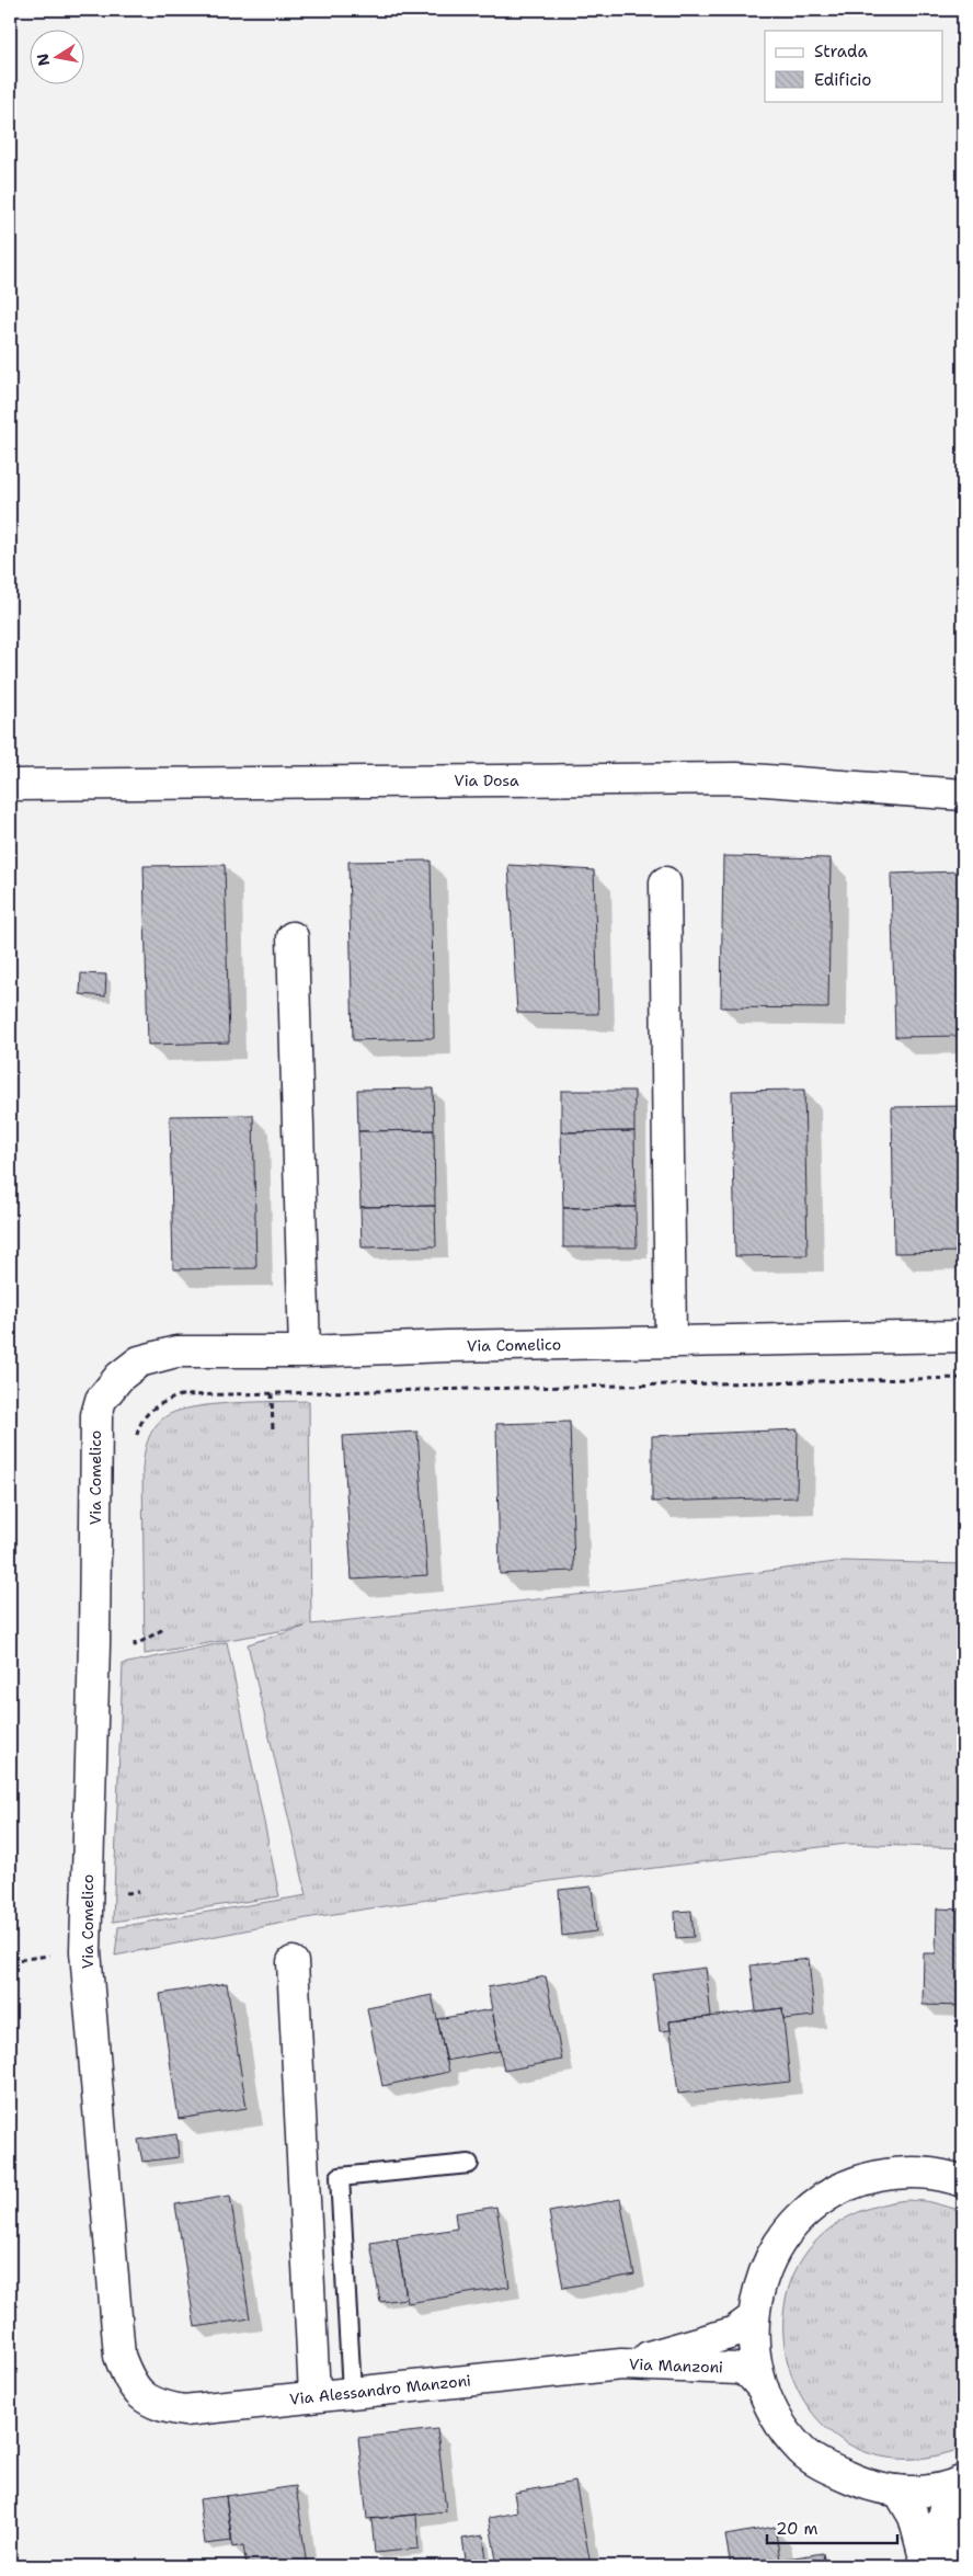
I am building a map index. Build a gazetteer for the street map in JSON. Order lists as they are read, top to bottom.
{
  "streets": {
    "street": [
      "Via Dosa",
      "Via Comelico",
      "Via Manzoni",
      "Via Alessandro Manzoni"
    ]
  },
  "crossings": [
    ["Via Comelico", "Via Alessandro Manzoni"],
    ["Via Manzoni", "Via Alessandro Manzoni"]
  ],
  "legend": ["Strada", "Edificio"],
  "scale_bar": "20 m",
  "north": "left"
}
